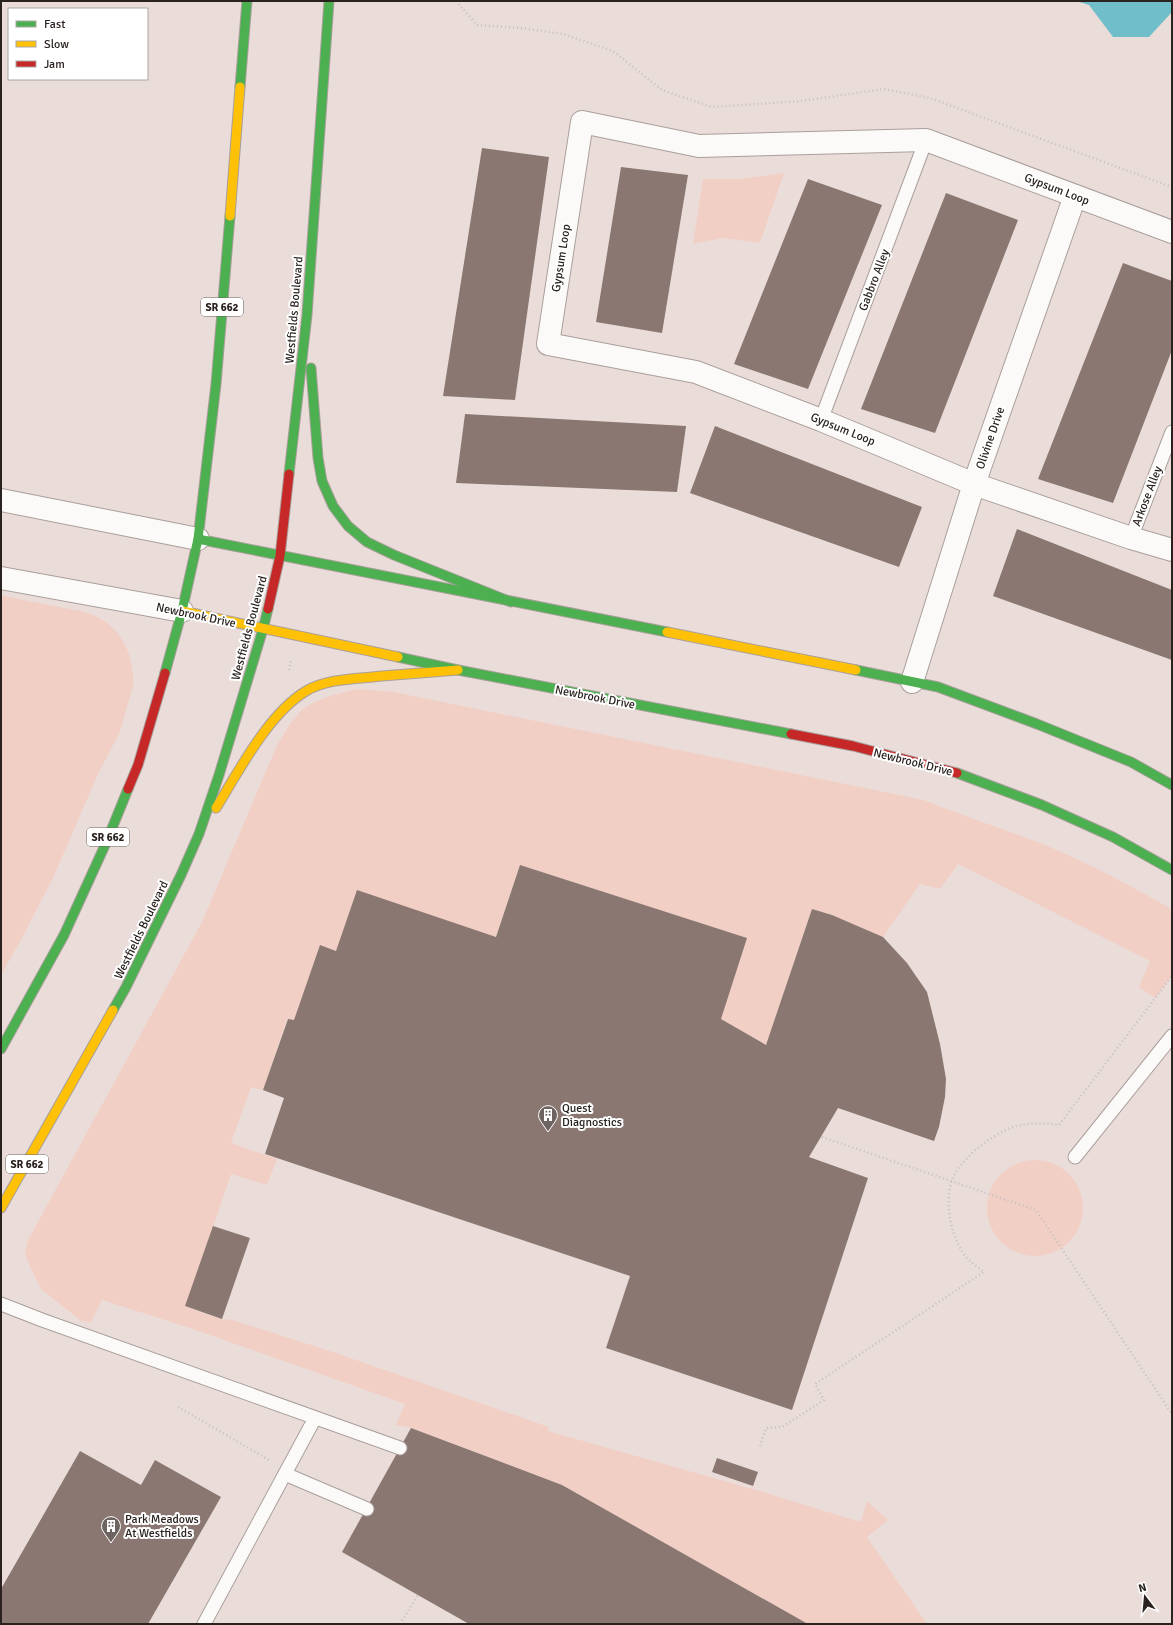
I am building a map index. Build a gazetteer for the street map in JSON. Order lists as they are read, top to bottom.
{
  "streets": {
    "main road": ["SR 662", "Westfields Boulevard", "Newbrook Drive"],
    "street": ["Gypsum Loop", "Olivine Drive"],
    "lane": ["Gabbro Alley", "Arkose Alley"]
  },
  "crossings": [
    ["Gypsum Loop", "Gabbro Alley"],
    ["Gypsum Loop", "Olivine Drive"],
    ["Gypsum Loop", "Arkose Alley"],
    ["SR 662", "Newbrook Drive"],
    ["Westfields Boulevard", "Newbrook Drive"]
  ],
  "places": {
    "building": ["Quest Diagnostics", "Park Meadows At Westfields"]
  },
  "legend": ["Fast", "Slow", "Jam"],
  "north": "top"
}
